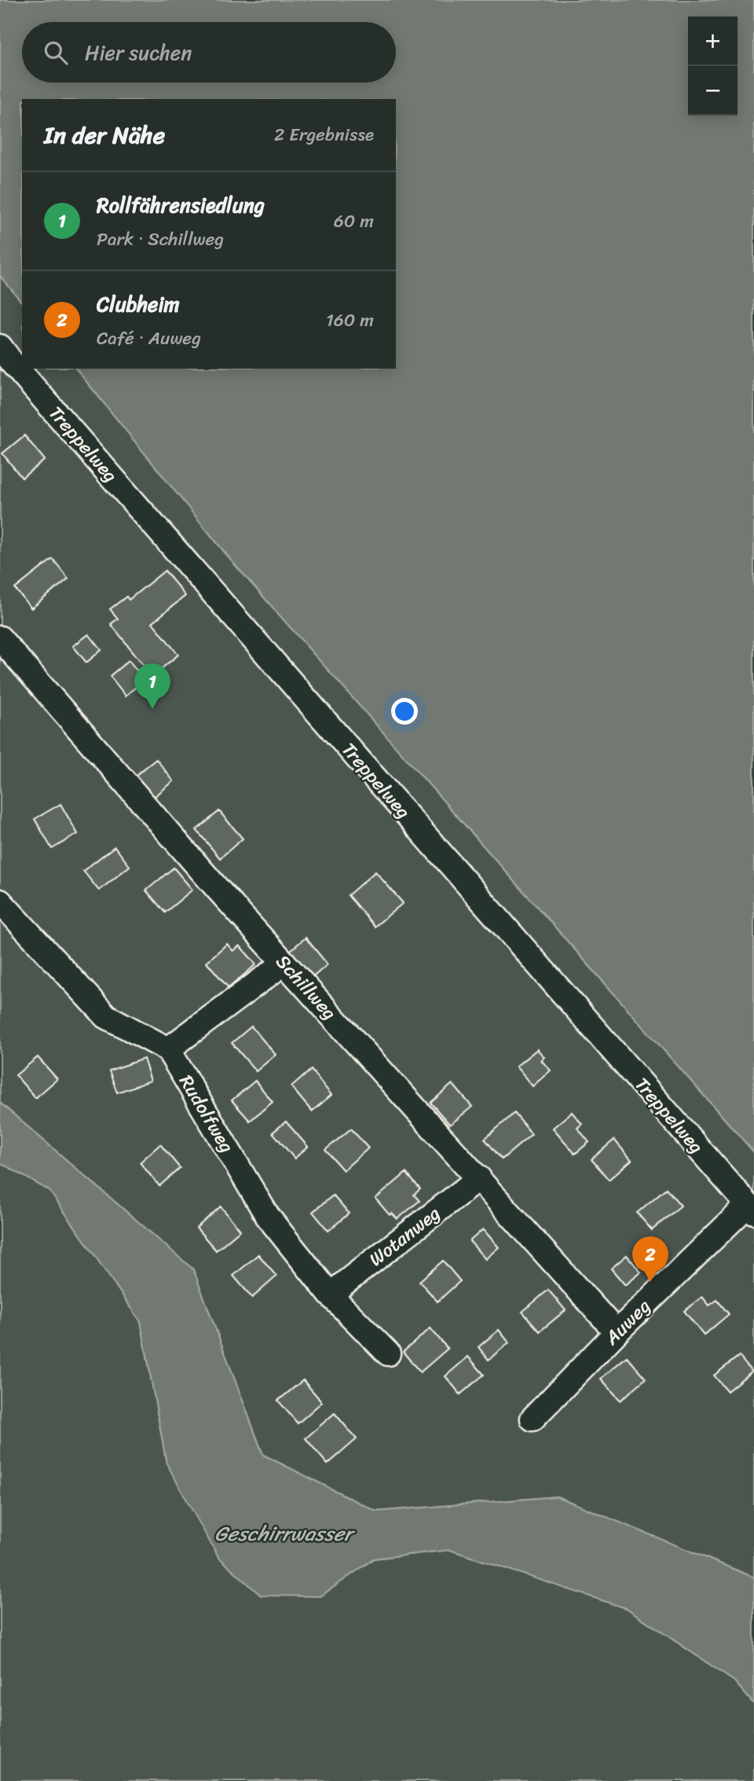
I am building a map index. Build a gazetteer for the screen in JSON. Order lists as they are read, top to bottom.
{
  "streets": {
    "street": [
      "Treppelweg",
      "Schillweg",
      "Rudolfweg",
      "Wotanweg",
      "Auweg"
    ]
  },
  "crossings": [
    ["Treppelweg", "Auweg"],
    ["Schillweg", "Wotanweg"],
    ["Schillweg", "Auweg"],
    ["Rudolfweg", "Wotanweg"]
  ],
  "water": ["Geschirrwasser"],
  "page": {
    "map_buttons": ["+", "−"],
    "search": "Hier suchen",
    "heading": ["In der Nähe", "2 Ergebnisse"],
    "list": [
      {
        "mark": "1",
        "name": "Rollfährensiedlung",
        "note": "Park · Schillweg",
        "value": "60 m"
      },
      {
        "mark": "2",
        "name": "Clubheim",
        "note": "Café · Auweg",
        "value": "160 m"
      }
    ],
    "pins": ["1", "2"]
  }
}
